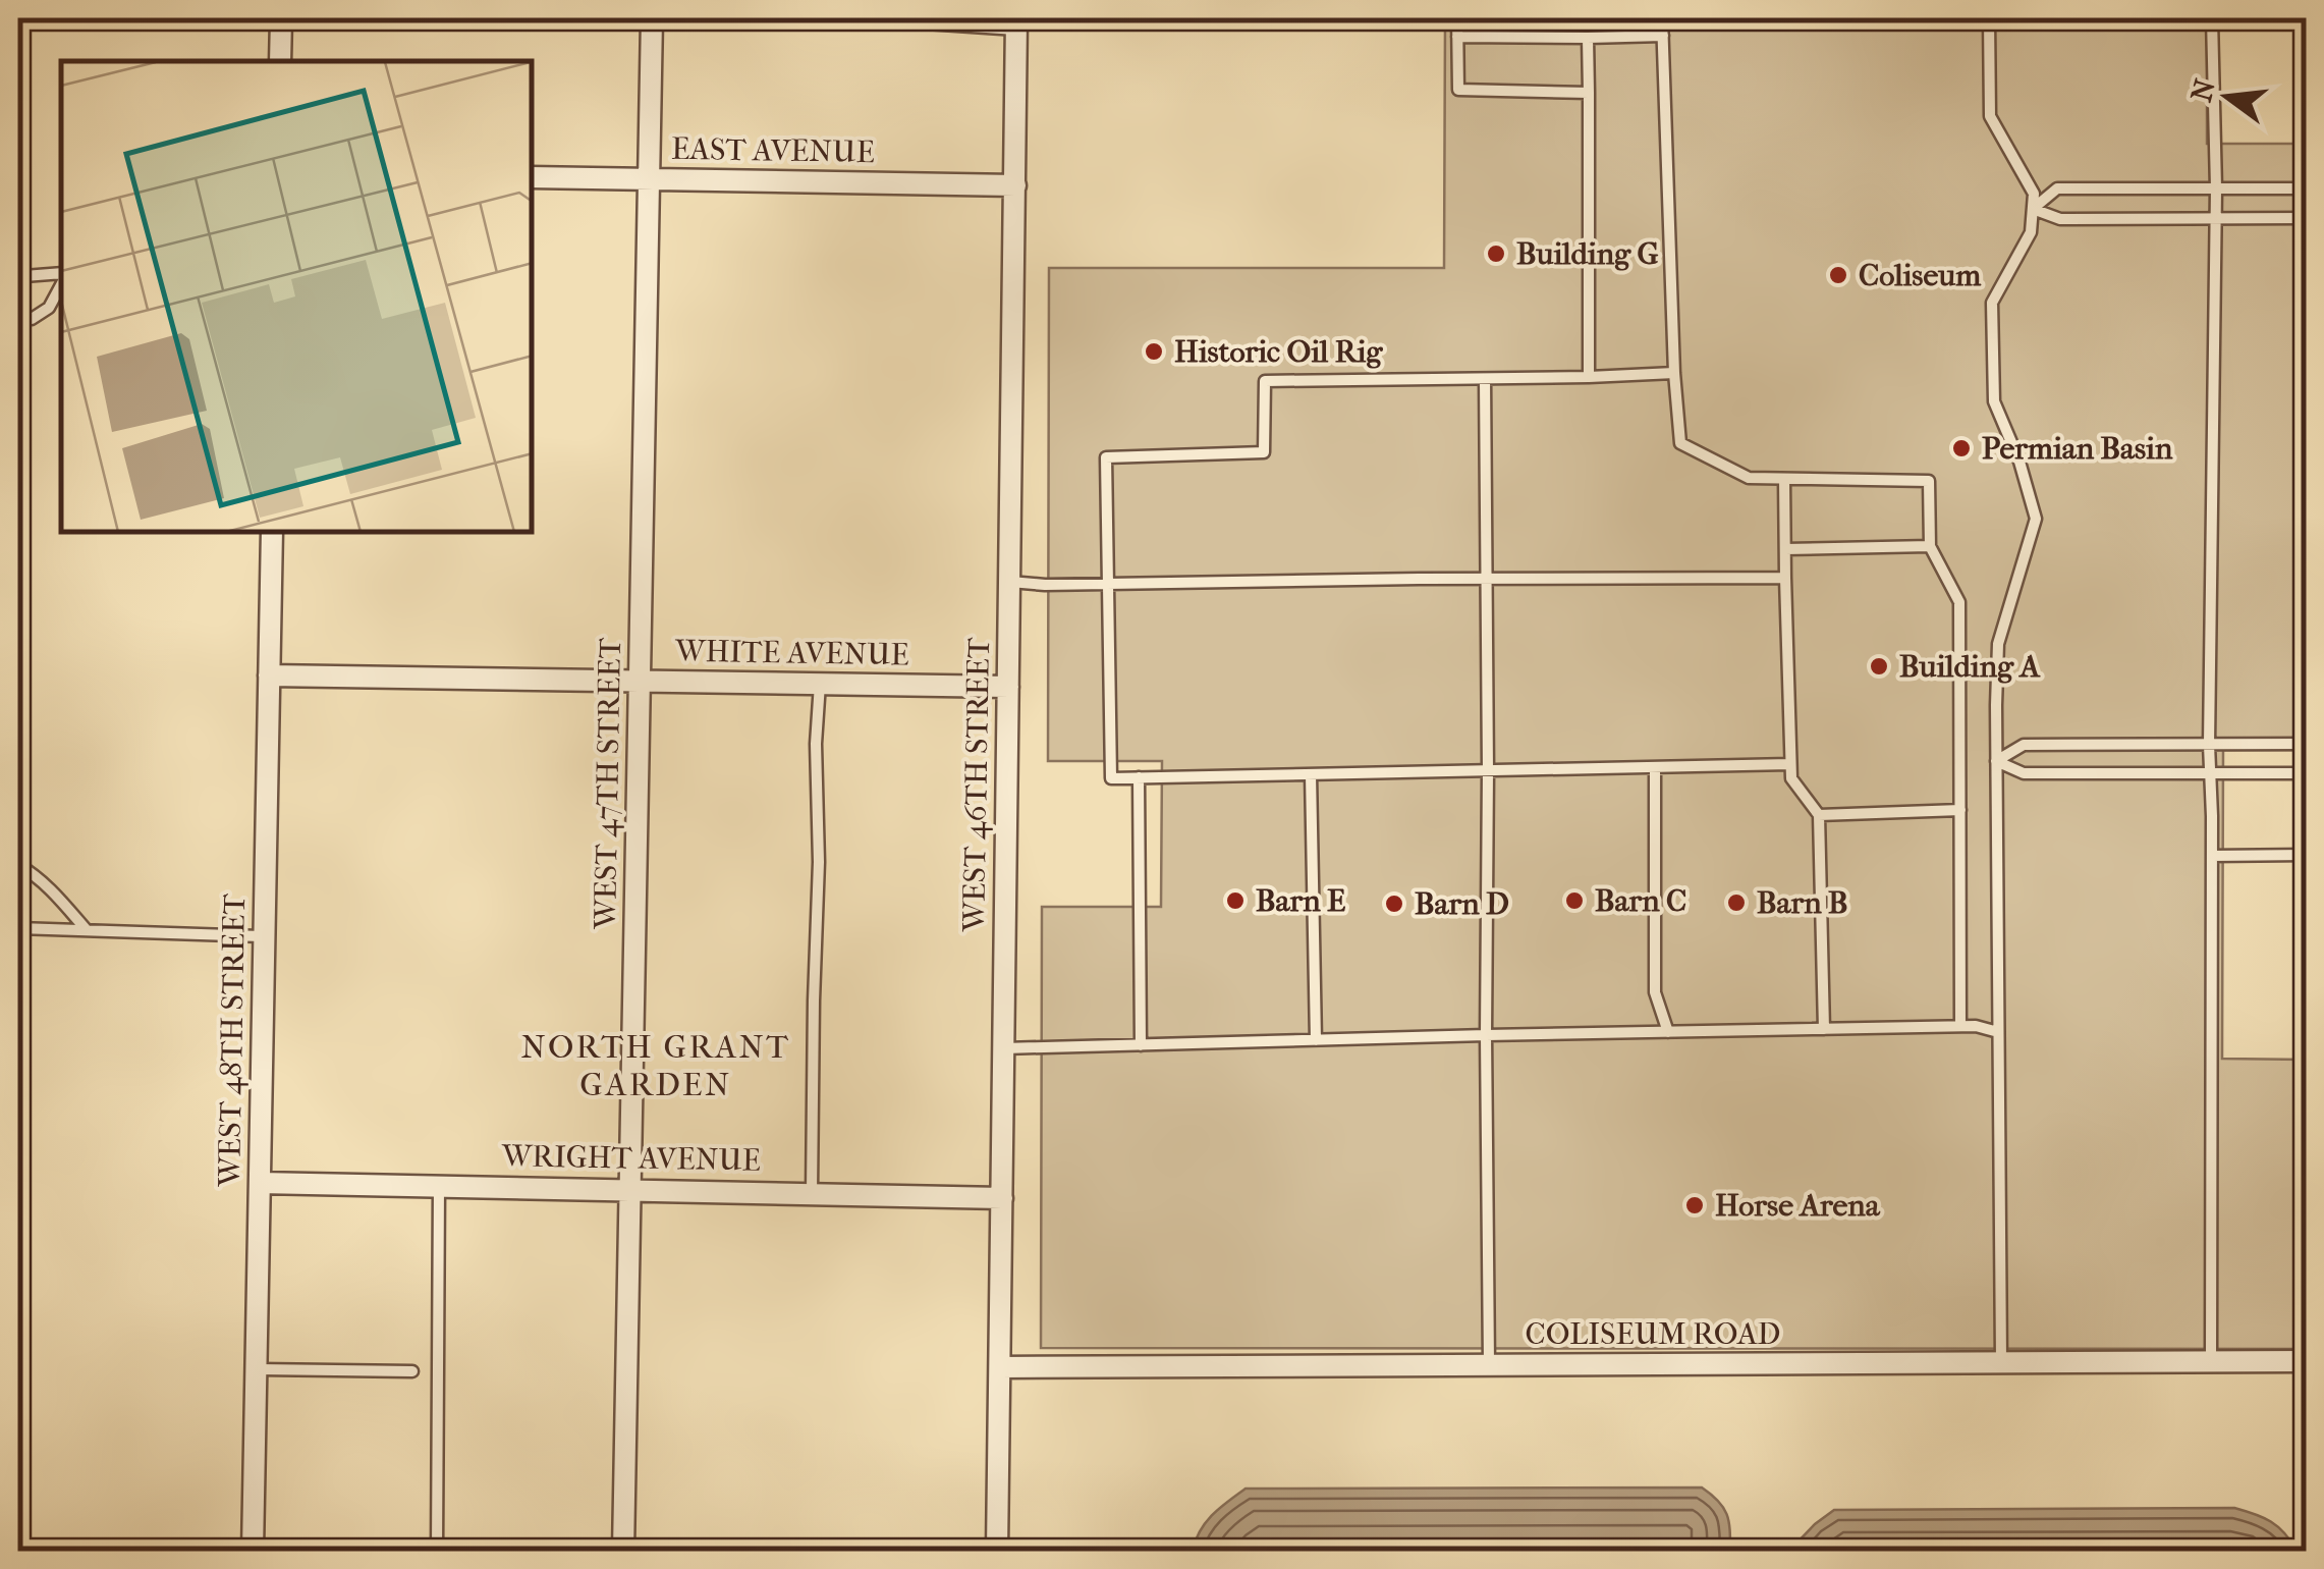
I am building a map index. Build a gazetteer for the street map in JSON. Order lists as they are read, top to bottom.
{
  "streets": {
    "street": [
      "EAST AVENUE",
      "WHITE AVENUE",
      "WEST 47TH STREET",
      "WEST 46TH STREET",
      "WEST 48TH STREET",
      "WRIGHT AVENUE",
      "COLISEUM ROAD"
    ]
  },
  "crossings": [
    ["EAST AVENUE", "WEST 47TH STREET"],
    ["EAST AVENUE", "WEST 46TH STREET"],
    ["WHITE AVENUE", "WEST 47TH STREET"],
    ["WHITE AVENUE", "WEST 46TH STREET"],
    ["WHITE AVENUE", "WEST 48TH STREET"],
    ["WEST 47TH STREET", "WRIGHT AVENUE"],
    ["WEST 46TH STREET", "WRIGHT AVENUE"],
    ["WEST 46TH STREET", "COLISEUM ROAD"],
    ["WEST 48TH STREET", "WRIGHT AVENUE"]
  ],
  "districts": ["NORTH GRANT GARDEN"],
  "places": [
    "Building G",
    "Coliseum",
    "Historic Oil Rig",
    "Permian Basin",
    "Building A",
    "Barn E",
    "Barn C",
    "Barn B",
    "Barn D",
    "Horse Arena"
  ],
  "north": "left"
}
